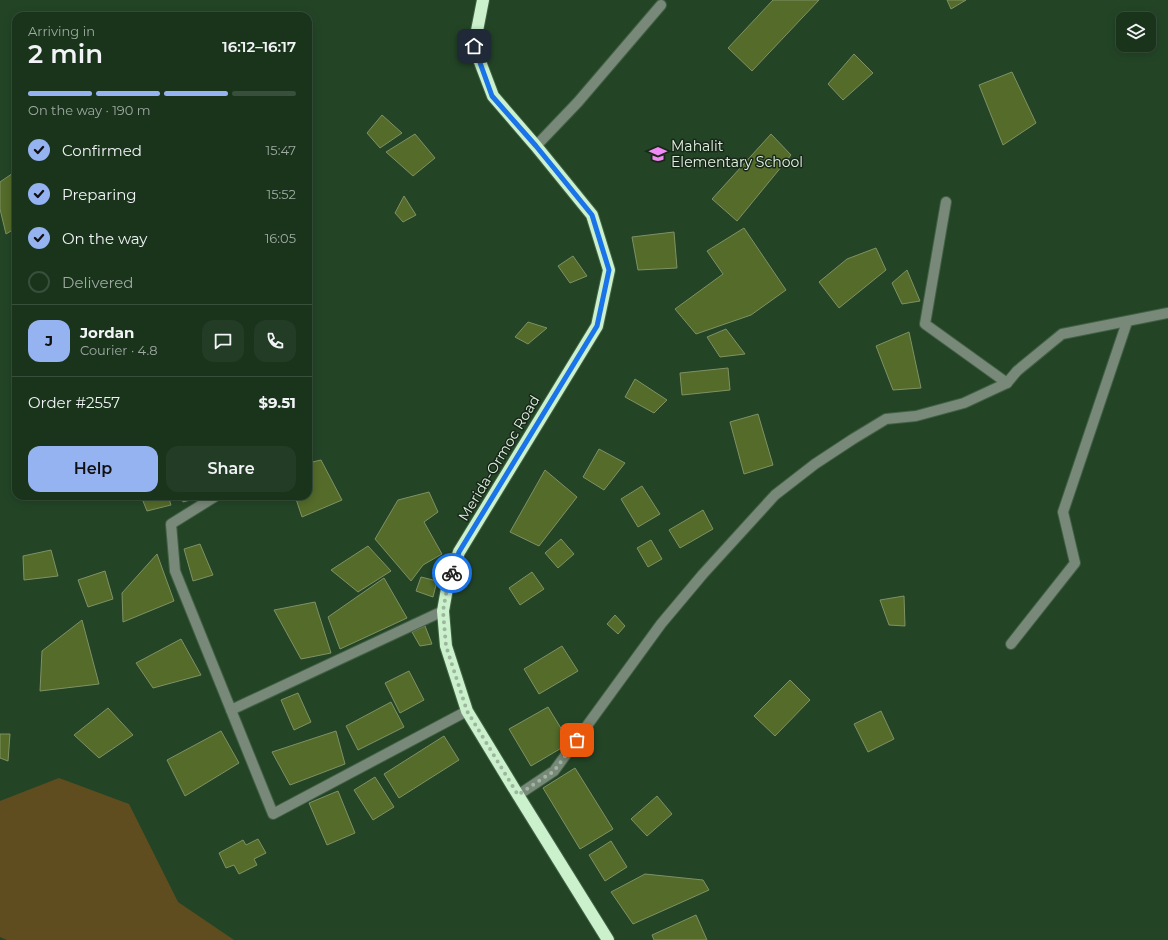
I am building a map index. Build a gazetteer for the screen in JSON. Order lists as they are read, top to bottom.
{
  "streets": {
    "highway": ["Merida-Ormoc Road"]
  },
  "places": {
    "school or university": ["Mahalit Elementary School"]
  },
  "page": {
    "heading": ["2 min", "Arriving in", "16:12–16:17"],
    "panel": [
      "Jordan",
      "Courier · 4.8",
      "Order #2557",
      "$9.51"
    ],
    "bar": "On the way · 190 m",
    "list": [
      ["Confirmed", "15:47"],
      ["Preparing", "15:52"],
      ["On the way", "16:05"],
      "Delivered"
    ],
    "round": "J",
    "buttons": ["Help", "Share"]
  }
}
